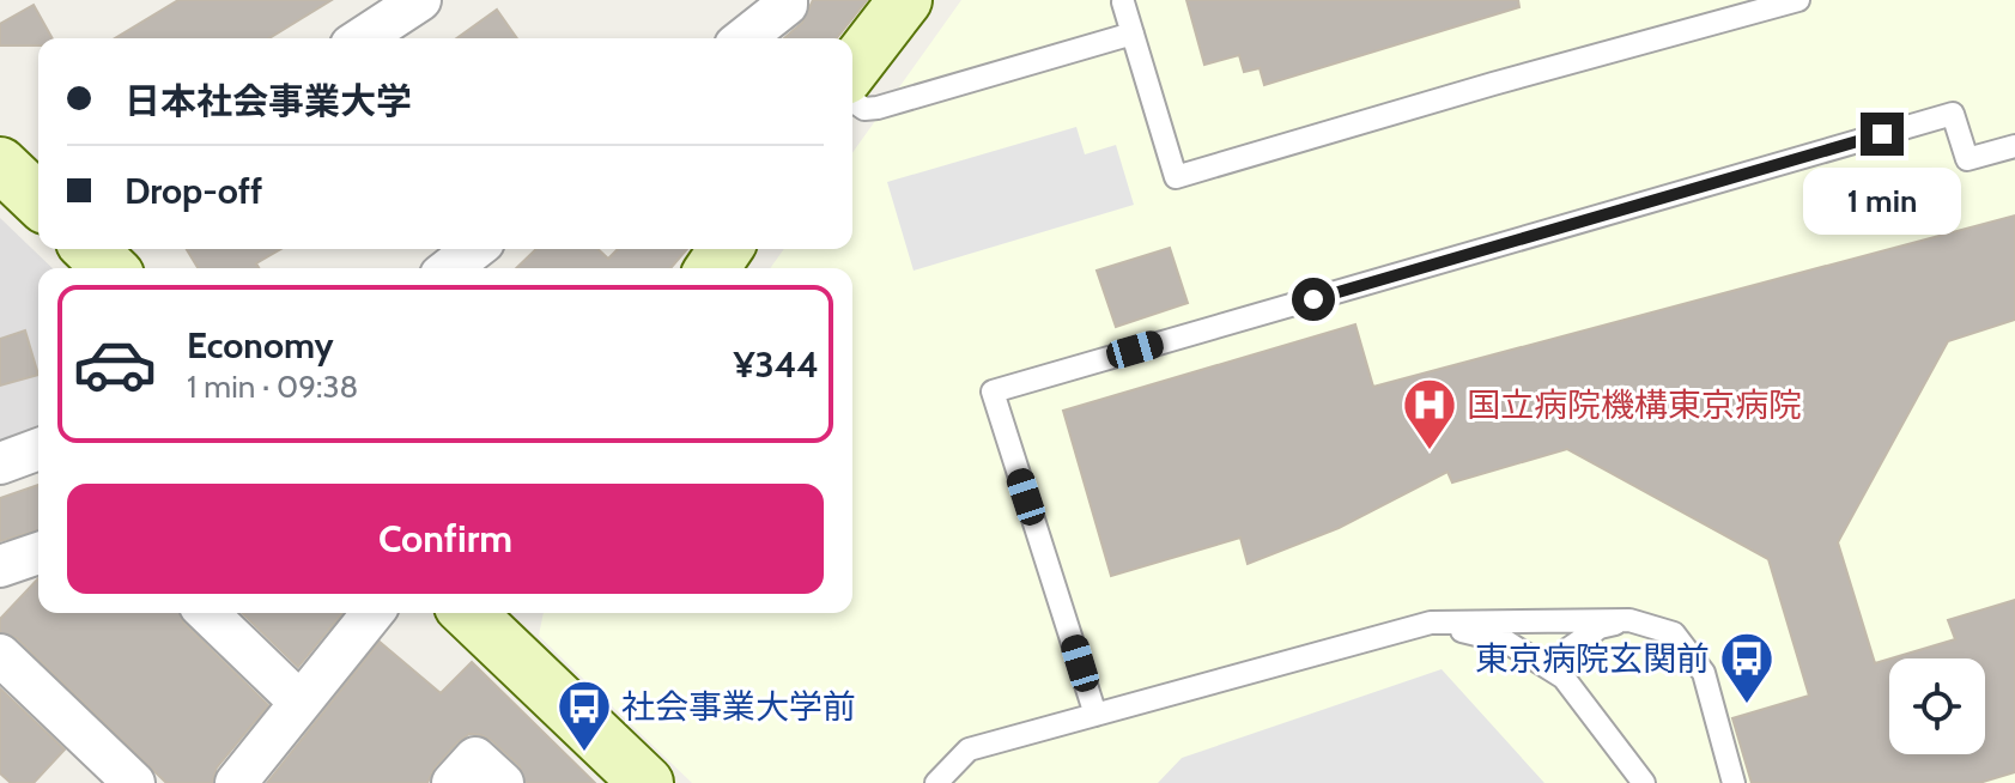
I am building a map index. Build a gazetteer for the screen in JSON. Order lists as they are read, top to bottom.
{
  "places": {
    "hospital": ["国立病院機構東京病院"],
    "bus stop": ["東京病院玄関前", "社会事業大学前"]
  },
  "page": {
    "banner": ["日本社会事業大学", "Drop-off"],
    "bubble": "1 min",
    "list": [
      {
        "name": "Economy",
        "note": "1 min · 09:38",
        "value": "¥344"
      }
    ],
    "buttons": "Confirm"
  }
}
